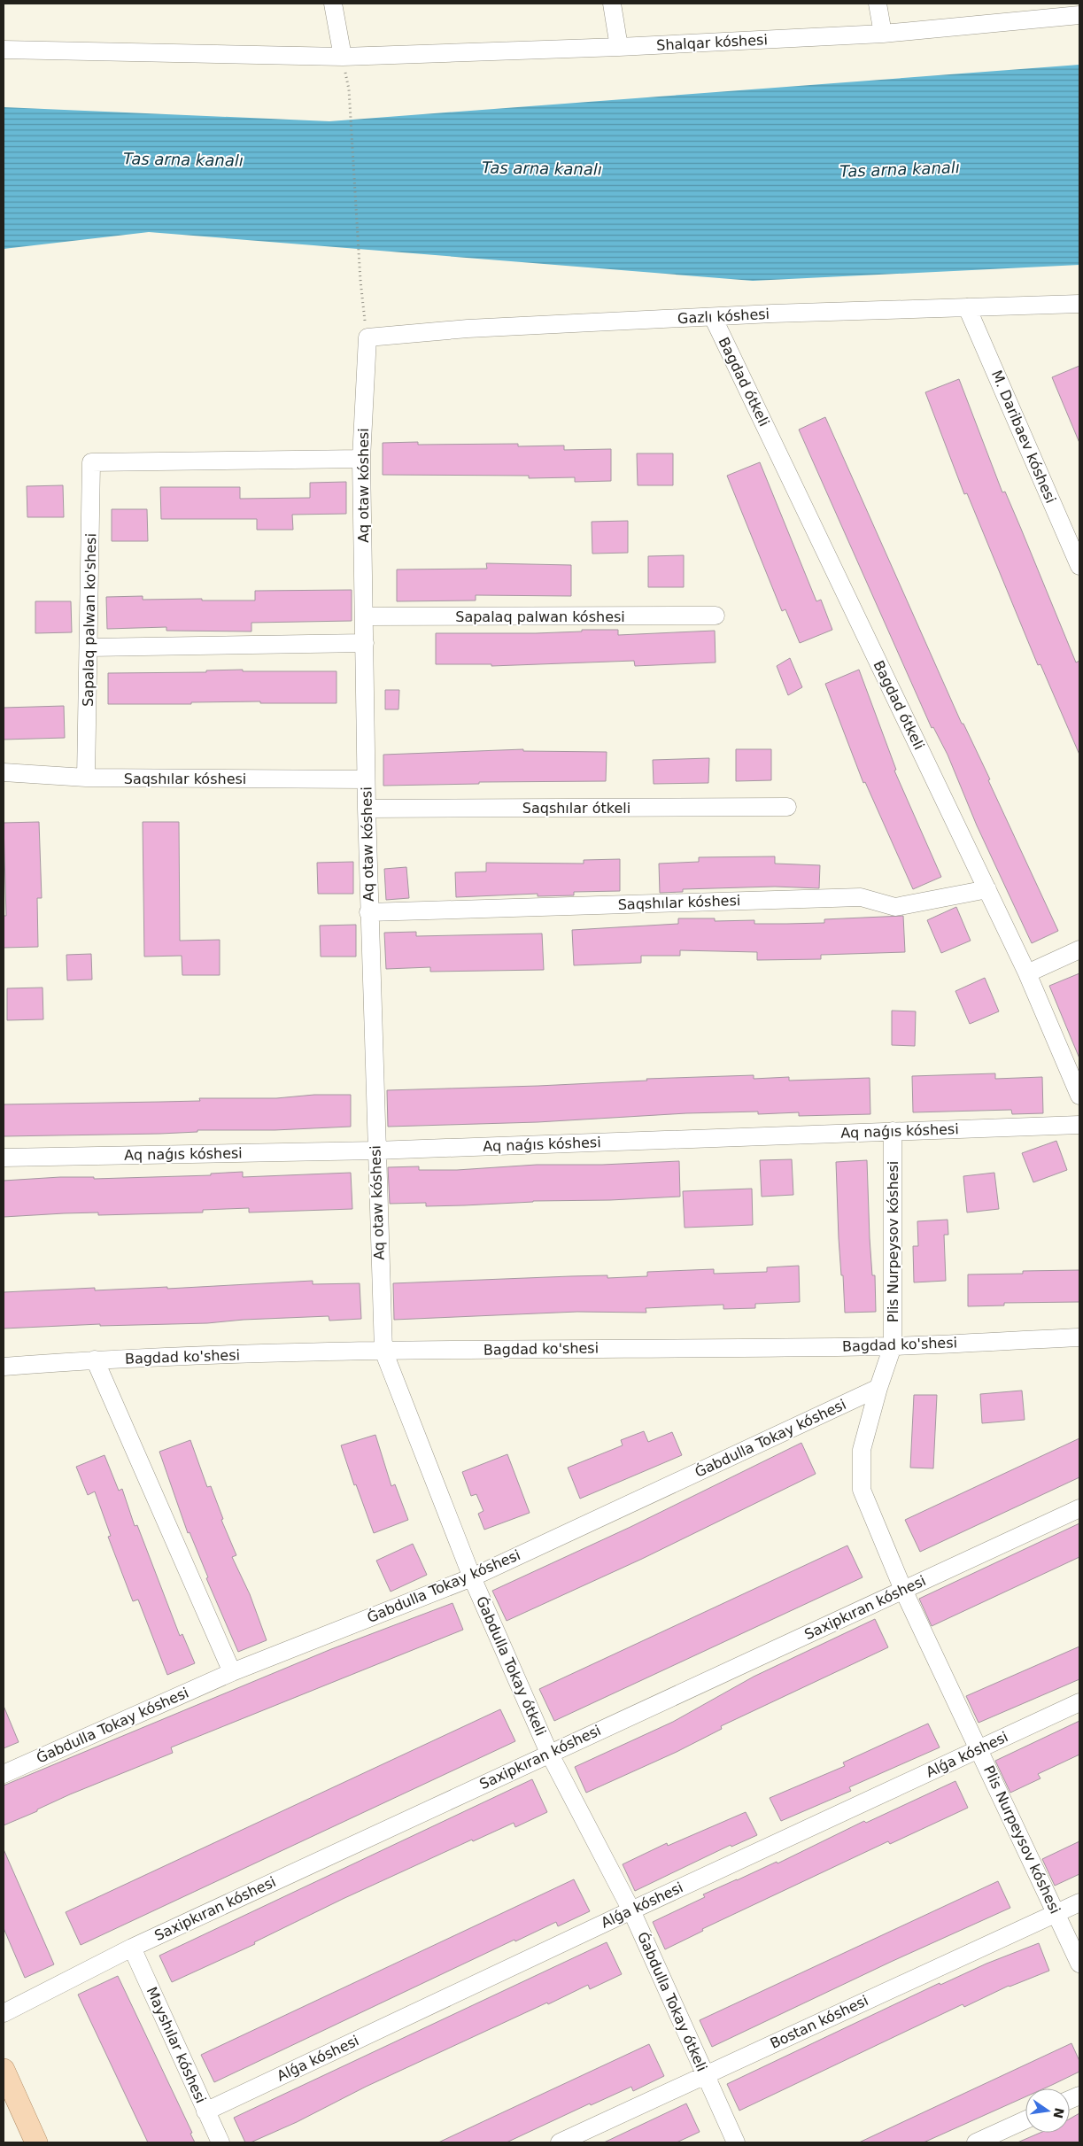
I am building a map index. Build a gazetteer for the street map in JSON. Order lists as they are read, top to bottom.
{
  "streets": {
    "street": [
      "Shalqar kóshesi",
      "Gazlı kóshesi",
      "Bagdad ótkeli",
      "M. Daribaev kóshesi",
      "Aq otaw kóshesi",
      "Sapalaq palwan kóshesi",
      "Sapalaq palwan ko'shesi",
      "Saqshılar kóshesi",
      "Saqshılar ótkeli",
      "Aq naǵıs kóshesi",
      "Plis Nurpeysov kóshesi",
      "Bagdad ko'shesi",
      "Ǵabdulla Tokay kóshesi",
      "Saxipkıran kóshesi",
      "Ǵabdulla Tokay ótkeli",
      "Alǵa kóshesi",
      "Bostan kóshesi",
      "Mayshılar kóshesi"
    ]
  },
  "crossings": [
    ["Gazlı kóshesi", "Bagdad ótkeli"],
    ["Gazlı kóshesi", "M. Daribaev kóshesi"],
    ["Gazlı kóshesi", "Aq otaw kóshesi"],
    ["Bagdad ótkeli", "Saqshılar kóshesi"],
    ["Aq otaw kóshesi", "Sapalaq palwan kóshesi"],
    ["Aq otaw kóshesi", "Sapalaq palwan ko'shesi"],
    ["Aq otaw kóshesi", "Saqshılar kóshesi"],
    ["Aq otaw kóshesi", "Saqshılar ótkeli"],
    ["Aq otaw kóshesi", "Aq naǵıs kóshesi"],
    ["Aq otaw kóshesi", "Bagdad ko'shesi"],
    ["Aq otaw kóshesi", "Ǵabdulla Tokay ótkeli"],
    ["Sapalaq palwan ko'shesi", "Saqshılar kóshesi"],
    ["Aq naǵıs kóshesi", "Plis Nurpeysov kóshesi"],
    ["Plis Nurpeysov kóshesi", "Bagdad ko'shesi"],
    ["Plis Nurpeysov kóshesi", "Ǵabdulla Tokay kóshesi"],
    ["Plis Nurpeysov kóshesi", "Saxipkıran kóshesi"],
    ["Plis Nurpeysov kóshesi", "Alǵa kóshesi"],
    ["Plis Nurpeysov kóshesi", "Bostan kóshesi"],
    ["Bagdad ko'shesi", "Ǵabdulla Tokay ótkeli"],
    ["Ǵabdulla Tokay kóshesi", "Ǵabdulla Tokay ótkeli"],
    ["Saxipkıran kóshesi", "Ǵabdulla Tokay ótkeli"],
    ["Saxipkıran kóshesi", "Mayshılar kóshesi"],
    ["Ǵabdulla Tokay ótkeli", "Alǵa kóshesi"],
    ["Ǵabdulla Tokay ótkeli", "Bostan kóshesi"],
    ["Alǵa kóshesi", "Mayshılar kóshesi"]
  ],
  "water": ["Tas arna kanalı"],
  "north": "right"
}
